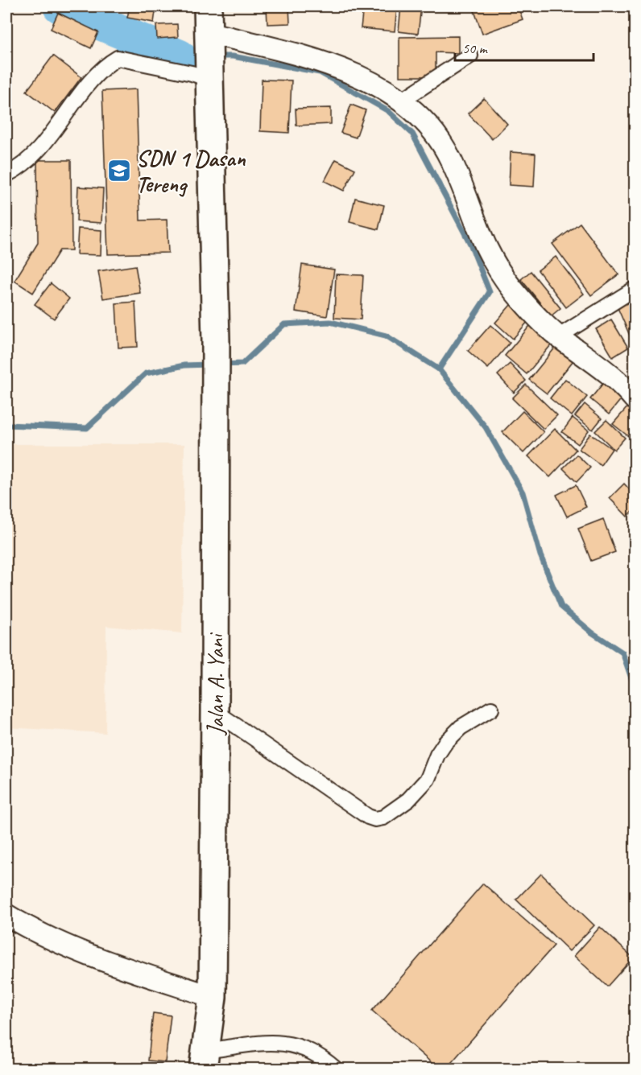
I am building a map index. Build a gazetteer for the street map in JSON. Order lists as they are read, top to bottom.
{
  "streets": {
    "highway": ["Jalan A. Yani"]
  },
  "places": {
    "school or university": ["SDN 1 Dasan Tereng"]
  },
  "scale_bar": "50 m"
}
